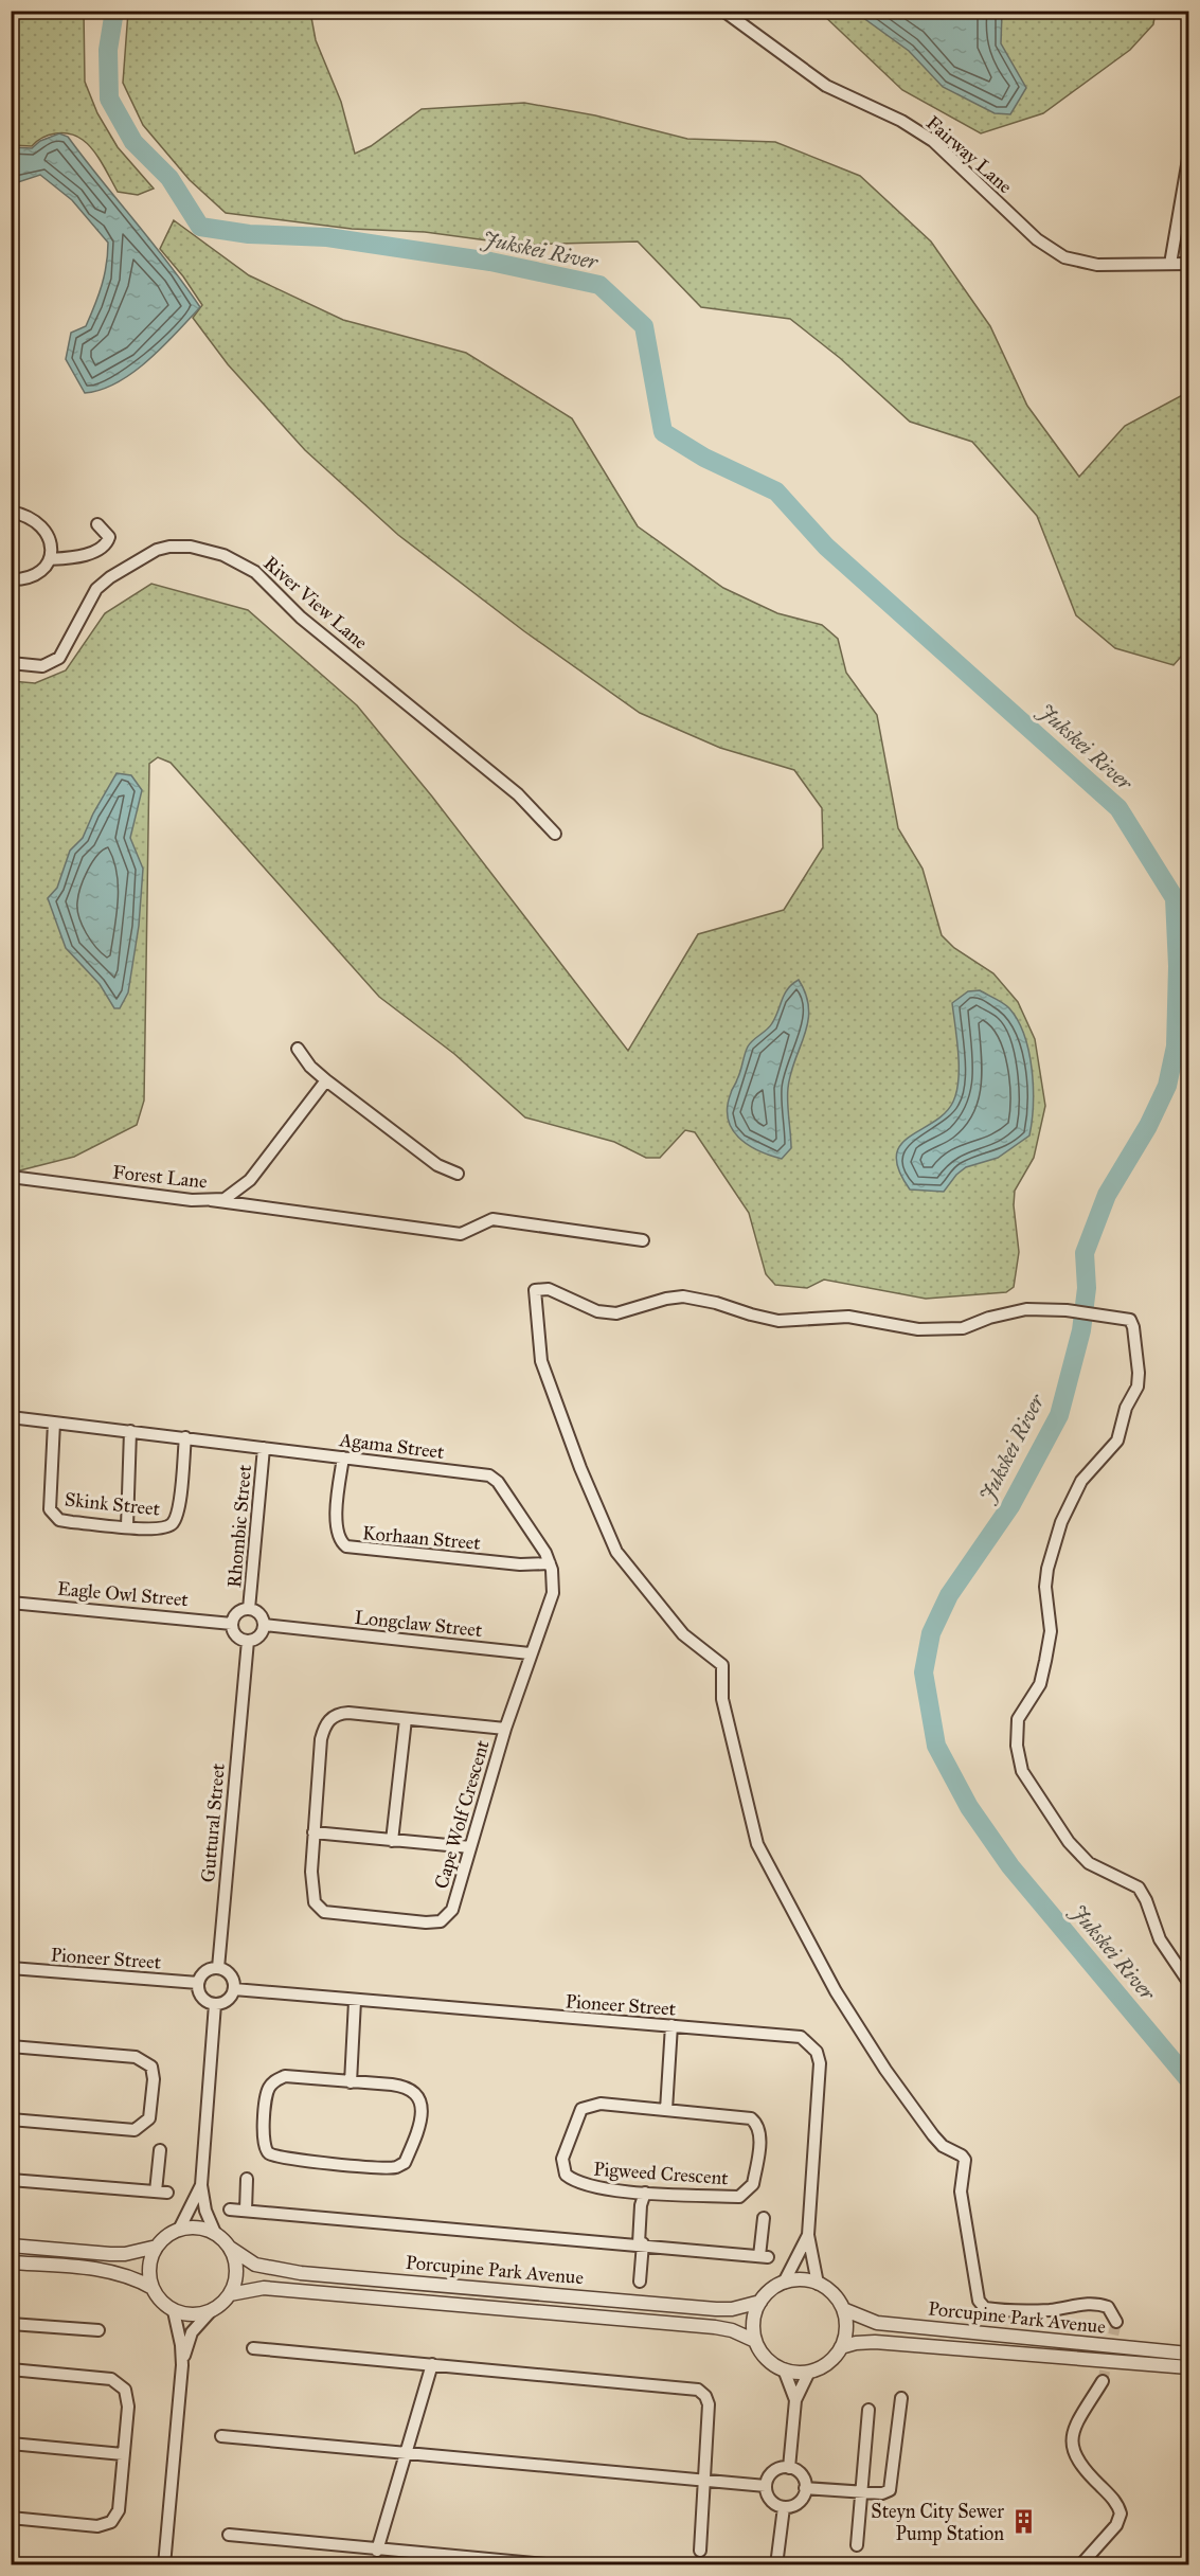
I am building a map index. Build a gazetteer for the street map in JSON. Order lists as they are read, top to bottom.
{
  "streets": {
    "street": [
      "Fairway Lane",
      "River View Lane",
      "Forest Lane",
      "Agama Street",
      "Skink Street",
      "Rhombic Street",
      "Korhaan Street",
      "Eagle Owl Street",
      "Longclaw Street",
      "Cape Wolf Crescent",
      "Guttural Street",
      "Pioneer Street",
      "Pigweed Crescent",
      "Porcupine Park Avenue"
    ]
  },
  "crossings": [
    ["Agama Street", "Skink Street"],
    ["Agama Street", "Rhombic Street"],
    ["Agama Street", "Korhaan Street"],
    ["Agama Street", "Longclaw Street"],
    ["Agama Street", "Cape Wolf Crescent"],
    ["Rhombic Street", "Eagle Owl Street"],
    ["Rhombic Street", "Longclaw Street"],
    ["Rhombic Street", "Guttural Street"],
    ["Eagle Owl Street", "Longclaw Street"],
    ["Eagle Owl Street", "Guttural Street"],
    ["Longclaw Street", "Guttural Street"],
    ["Guttural Street", "Pioneer Street"]
  ],
  "water": ["Jukskei River"],
  "places": {
    "building": ["Steyn City Sewer Pump Station"]
  }
}
